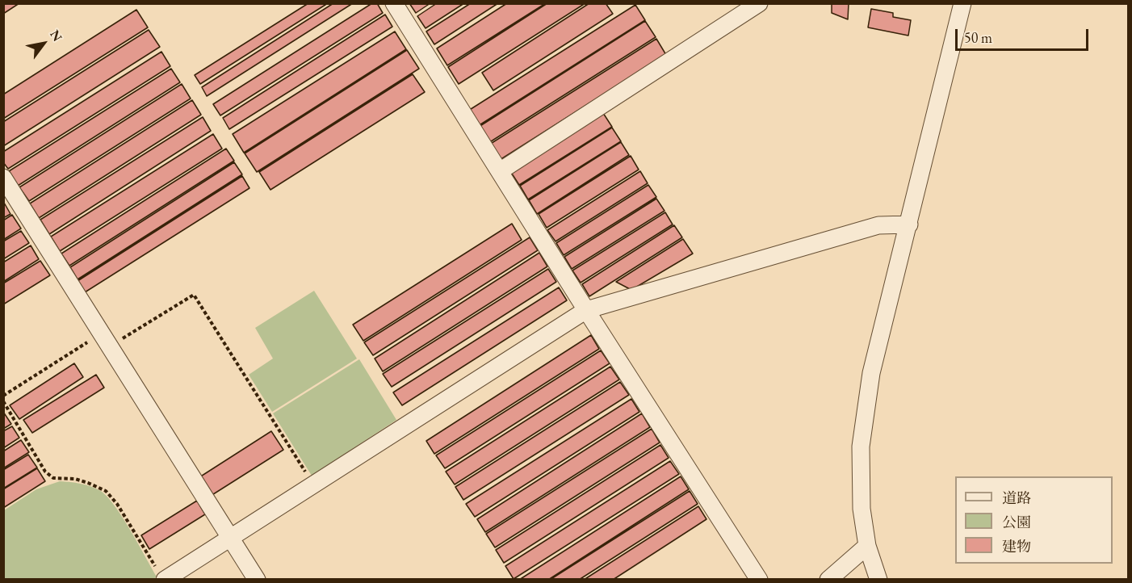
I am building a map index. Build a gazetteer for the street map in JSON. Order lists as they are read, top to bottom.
{
  "legend": ["道路", "公園", "建物"],
  "scale_bar": "50 m",
  "north": "top right"
}
